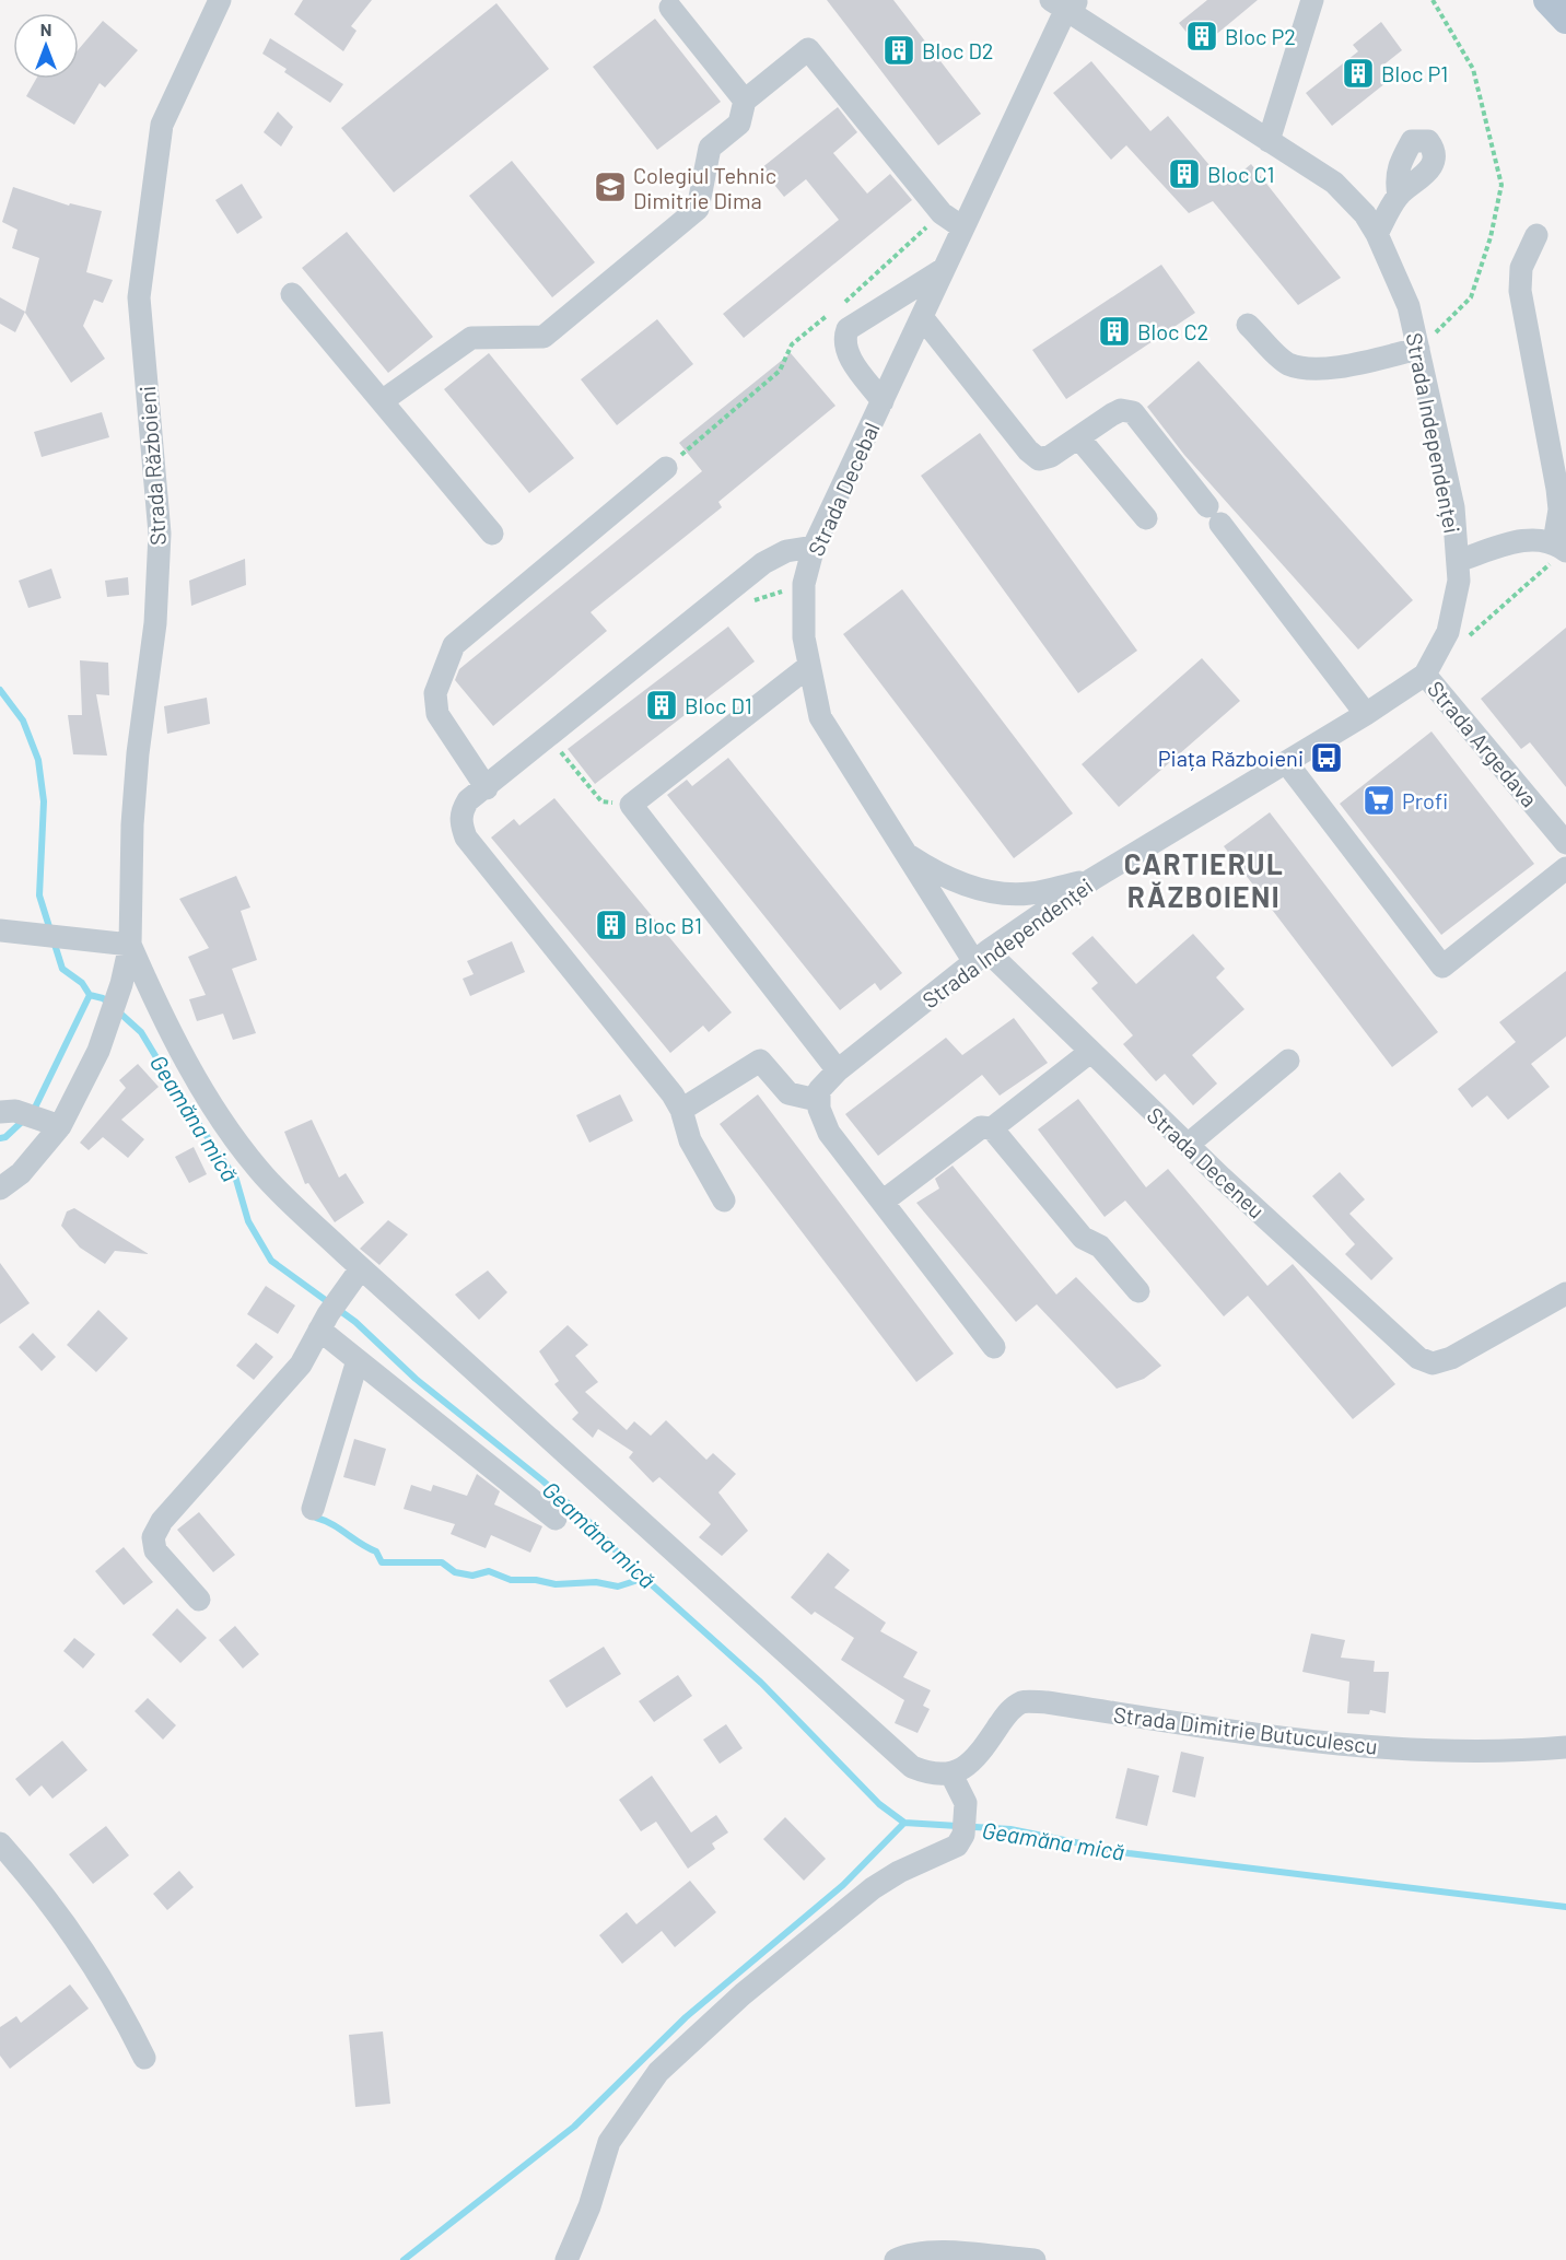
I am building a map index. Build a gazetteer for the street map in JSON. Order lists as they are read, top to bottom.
{
  "streets": {
    "street": [
      "Strada Independenței",
      "Strada Războieni",
      "Strada Decebal",
      "Strada Argedava",
      "Strada Deceneu",
      "Strada Dimitrie Butuculescu"
    ]
  },
  "crossings": [
    ["Strada Independenței", "Strada Decebal"],
    ["Strada Independenței", "Strada Argedava"],
    ["Strada Independenței", "Strada Deceneu"],
    ["Strada Decebal", "Strada Deceneu"]
  ],
  "districts": ["CARTIERUL RĂZBOIENI"],
  "water": ["Geamăna mică"],
  "places": {
    "building": [
      "Bloc P2",
      "Bloc D2",
      "Bloc P1",
      "Bloc C1",
      "Bloc C2",
      "Bloc D1",
      "Bloc B1"
    ],
    "school or university": ["Colegiul Tehnic Dimitrie Dima"],
    "bus stop": ["Piața Războieni"],
    "supermarket": ["Profi"]
  },
  "north": "top"
}
